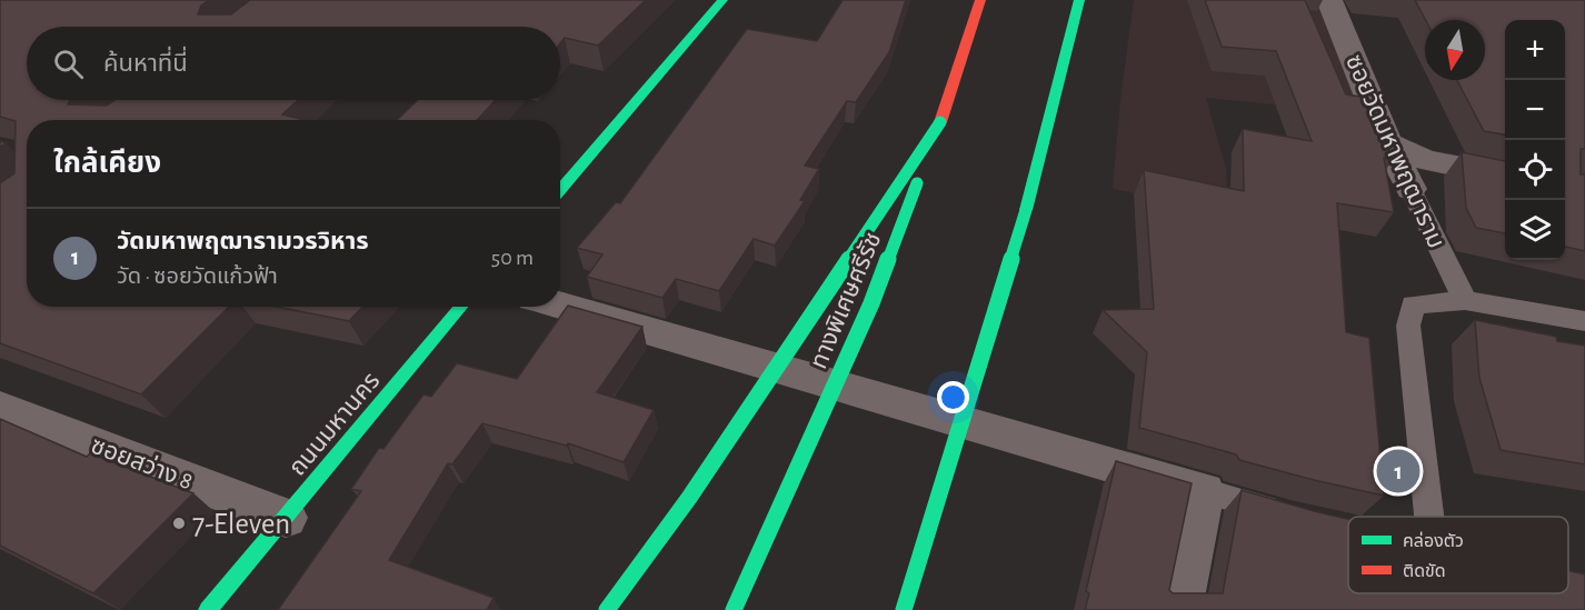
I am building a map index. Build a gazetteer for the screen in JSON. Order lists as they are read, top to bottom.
{
  "streets": {
    "main road": ["ทางพิเศษศรีรัช", "ถนนมหานคร"],
    "street": ["ซอยวัดมหาพฤฒาราม", "ซอยสว่าง 8"]
  },
  "crossings": [
    ["ถนนมหานคร", "ซอยสว่าง 8"]
  ],
  "places": ["7-Eleven"],
  "legend": ["คล่องตัว", "ติดขัด"],
  "north": "bottom",
  "page": {
    "map_buttons": ["+", "−"],
    "search": "ค้นหาที่นี่",
    "heading": "ใกล้เคียง",
    "list": [
      {
        "mark": "1",
        "name": "วัดมหาพฤฒารามวรวิหาร",
        "note": "วัด · ซอยวัดแก้วฟ้า",
        "value": "50 m"
      }
    ],
    "pins": "1"
  }
}
